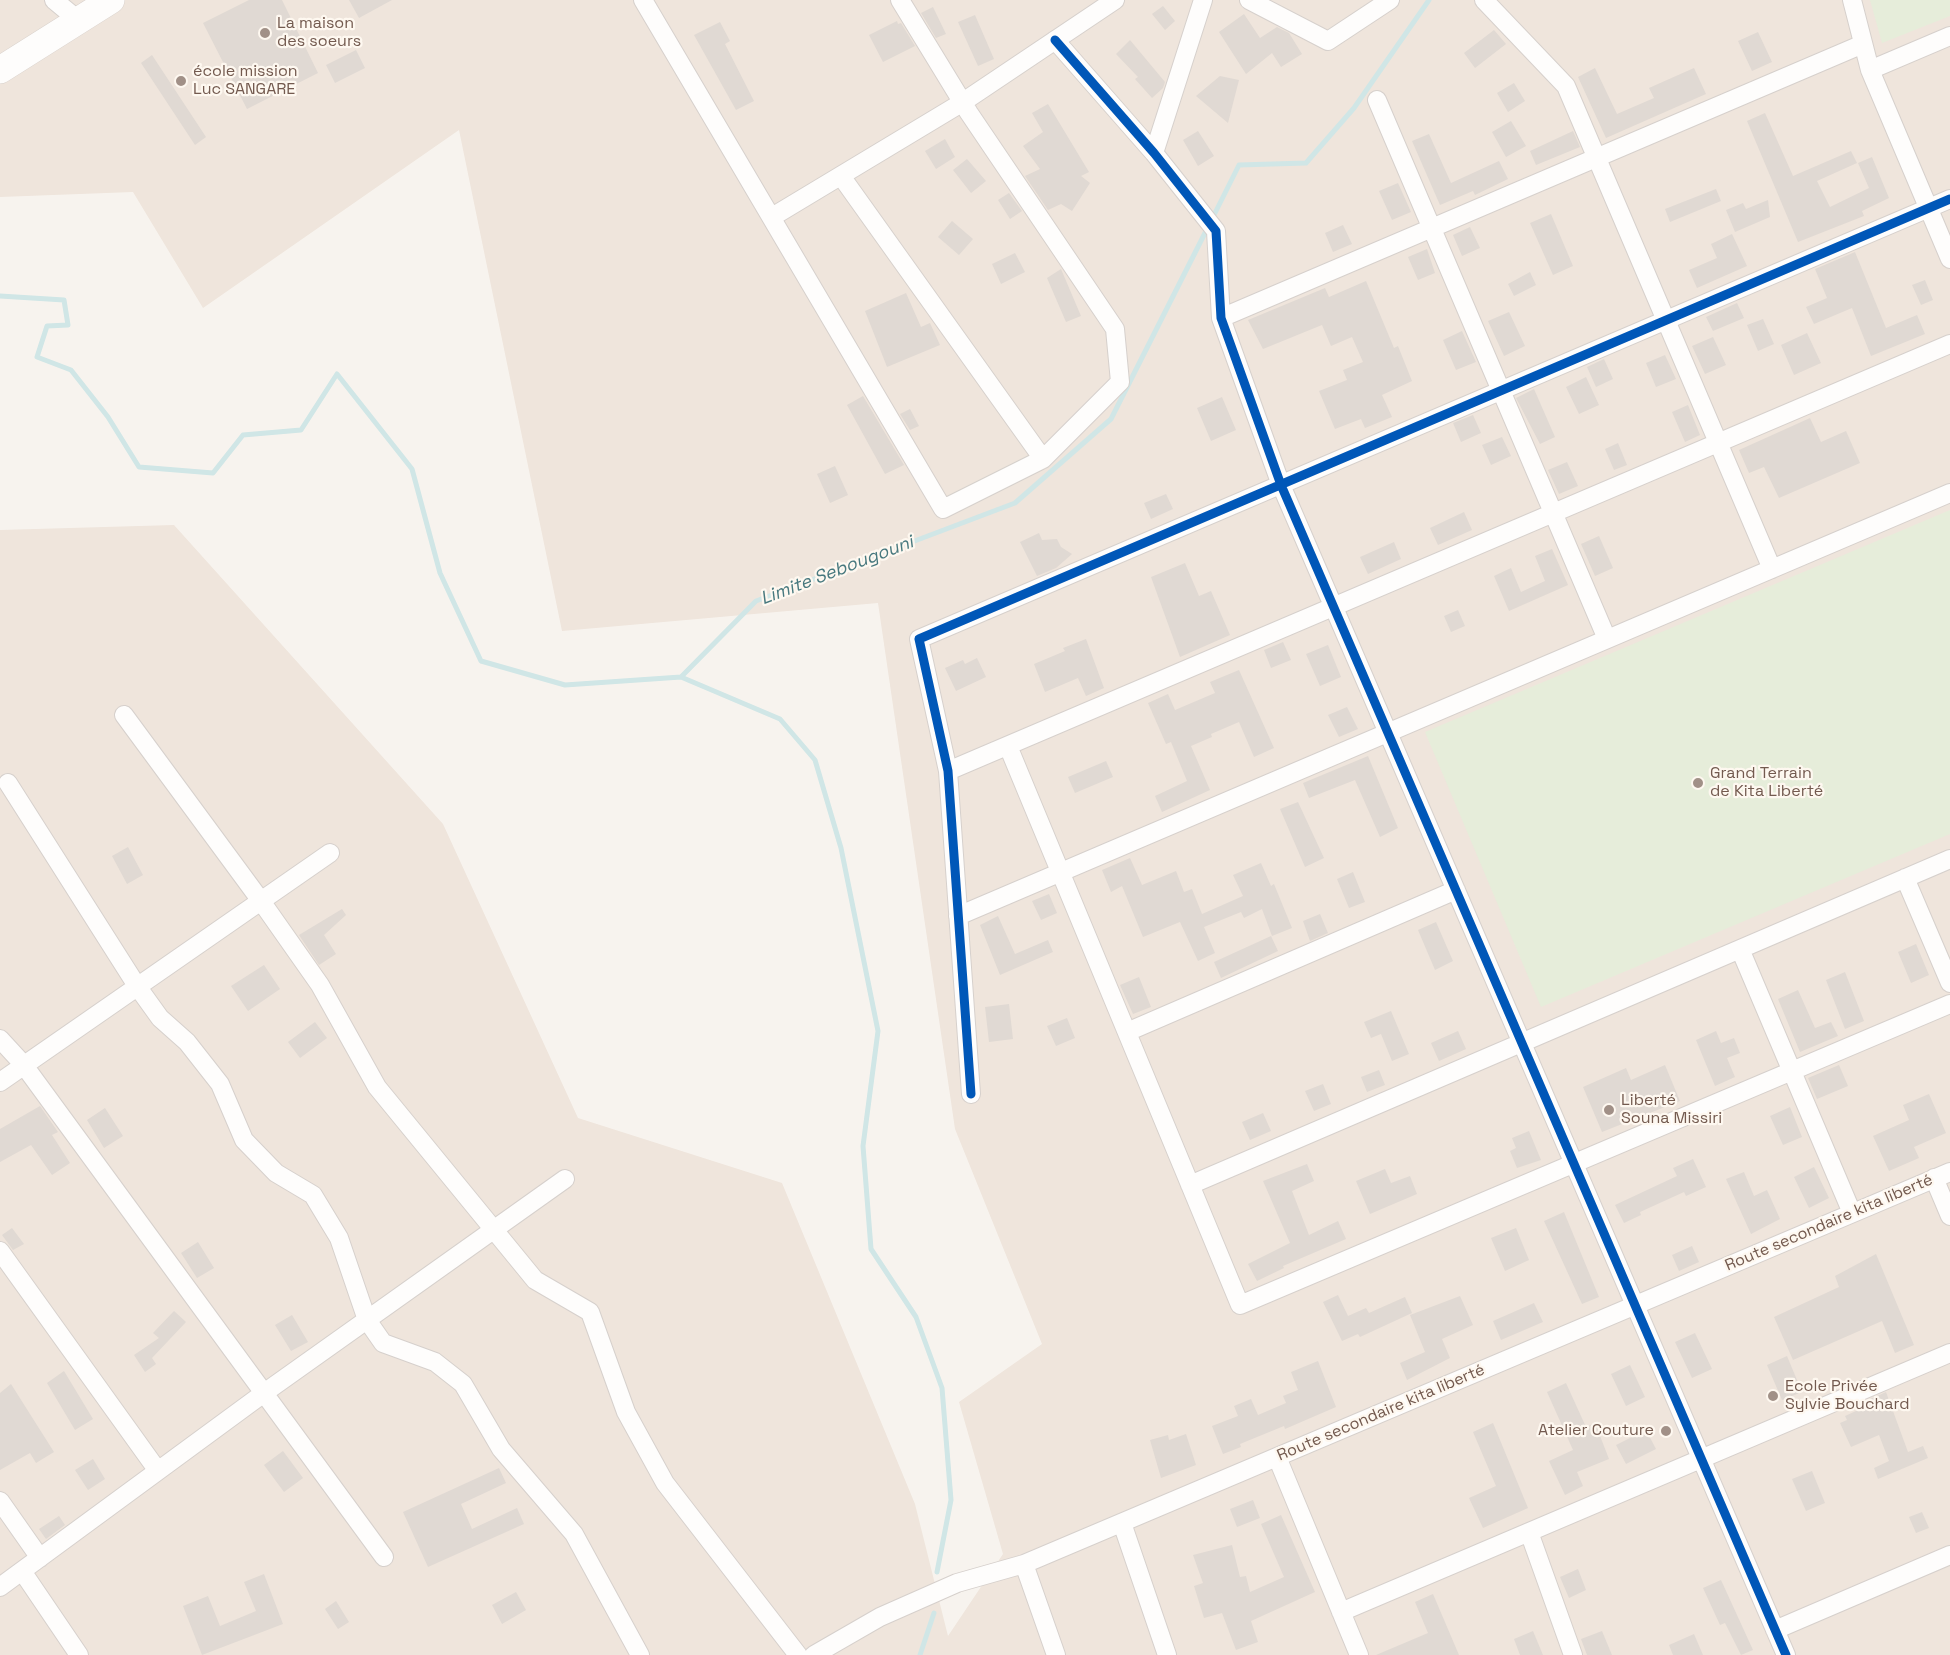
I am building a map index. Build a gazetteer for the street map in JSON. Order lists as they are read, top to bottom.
{
  "streets": {
    "street": ["Route secondaire kita liberté"]
  },
  "water": ["Limite Sebougouni"],
  "places": [
    "La maison des soeurs",
    "école mission Luc SANGARE",
    "Grand Terrain de Kita Liberté",
    "Liberté Souna Missiri",
    "Ecole Privée Sylvie Bouchard",
    "Atelier Couture"
  ]
}
